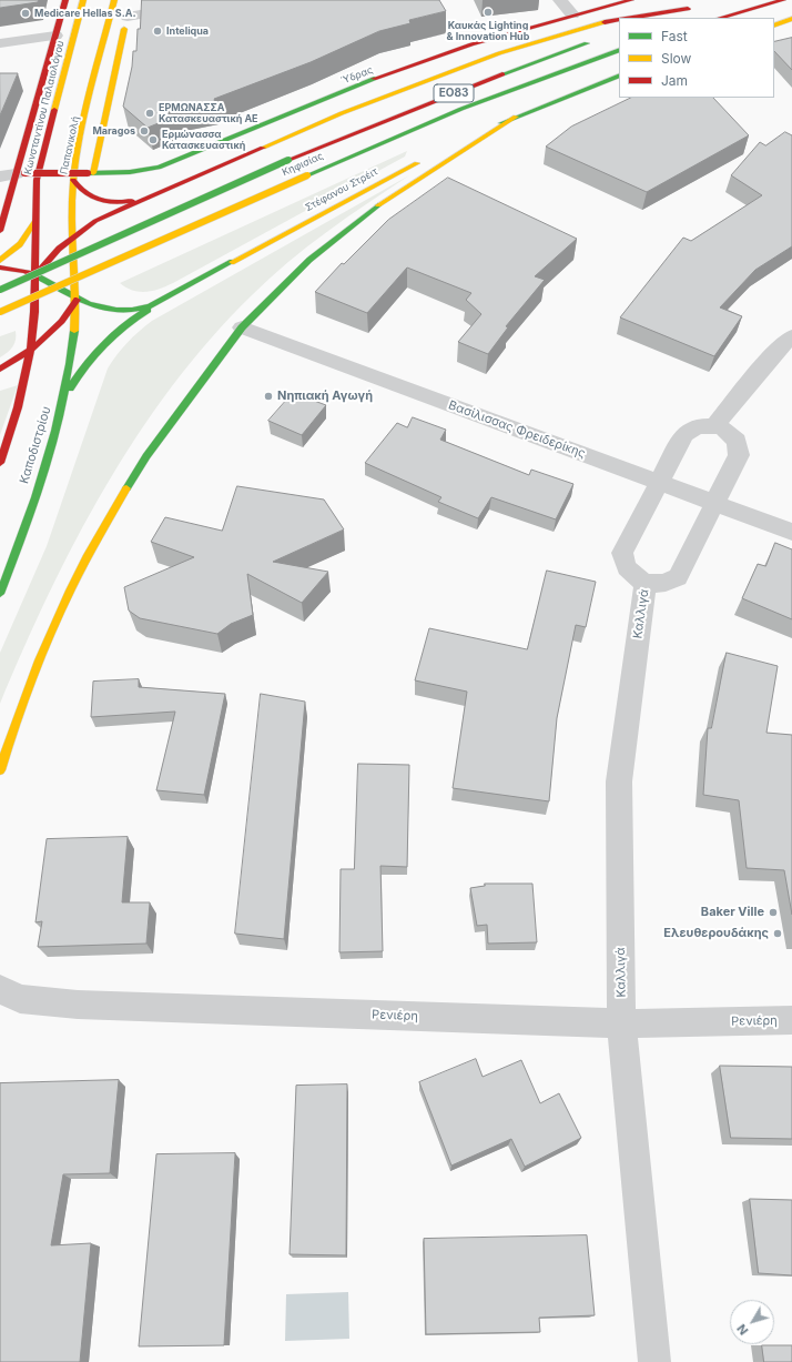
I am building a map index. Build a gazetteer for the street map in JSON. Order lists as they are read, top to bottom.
{
  "streets": {
    "main road": [
      "Ύδρας",
      "ΕΟ83",
      "Κωνσταντίνου Παλαιολόγου",
      "Παπανικολή",
      "Κηφισίας",
      "Στέφανου Στρέιτ",
      "Καποδιστρίου"
    ],
    "street": ["Βασίλισσας Φρειδερίκης", "Καλλιγά", "Ρενιέρη"]
  },
  "crossings": [
    ["Ύδρας", "Κωνσταντίνου Παλαιολόγου"],
    ["Κωνσταντίνου Παλαιολόγου", "Στέφανου Στρέιτ"],
    ["Παπανικολή", "Στέφανου Στρέιτ"],
    ["Παπανικολή", "Καποδιστρίου"],
    ["Στέφανου Στρέιτ", "Καποδιστρίου"],
    ["Βασίλισσας Φρειδερίκης", "Καλλιγά"],
    ["Καλλιγά", "Ρενιέρη"]
  ],
  "places": [
    "Καυκάς Lighting & Innovation Hub",
    "Medicare Hellas S.A.",
    "Inteliqua",
    "ΕΡΜΩΝΑΣΣΑ Κατασκευαστική ΑΕ",
    "Maragos",
    "Ερμώνασσα Κατασκευαστική",
    "Νηπιακή Αγωγή",
    "Baker Ville",
    "Ελευθερουδάκης"
  ],
  "legend": ["Fast", "Slow", "Jam"],
  "north": "bottom left"
}
